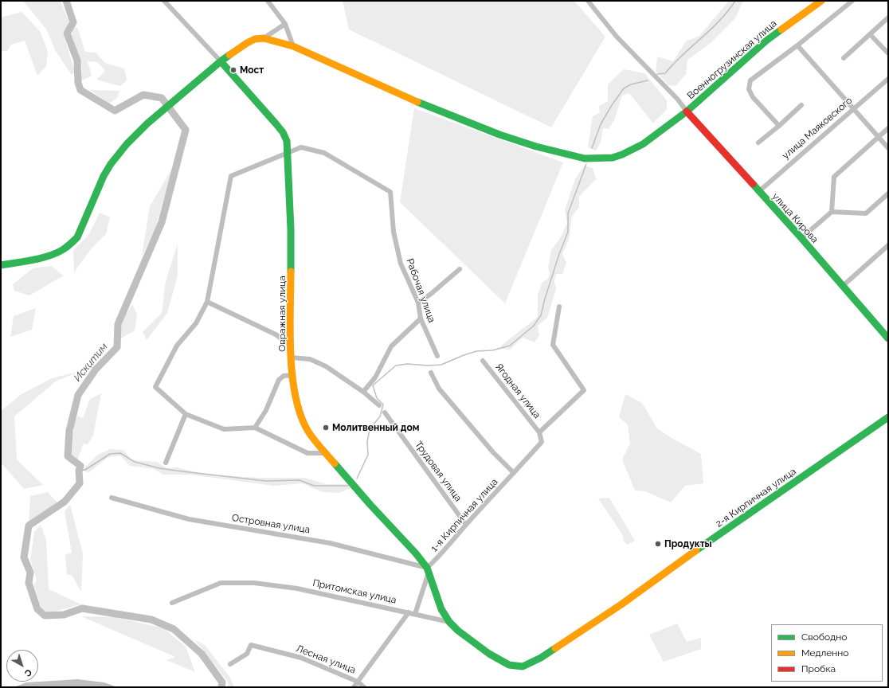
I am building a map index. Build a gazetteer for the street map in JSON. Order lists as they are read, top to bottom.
{
  "streets": {
    "street": [
      "Военногрузинская улица",
      "улица Маяковского",
      "улица Кирова",
      "Рабочая улица",
      "Овражная улица",
      "Ягодная улица",
      "Трудовая улица",
      "2-я Кирпичная улица",
      "1-я Кирпичная улица",
      "Островная улица",
      "Притомская улица",
      "Лесная улица"
    ]
  },
  "crossings": [
    ["Военногрузинская улица", "улица Кирова"],
    ["улица Маяковского", "улица Кирова"],
    ["Рабочая улица", "Овражная улица"],
    ["Овражная улица", "2-я Кирпичная улица"],
    ["Овражная улица", "1-я Кирпичная улица"],
    ["Овражная улица", "Островная улица"],
    ["Овражная улица", "Притомская улица"],
    ["Ягодная улица", "1-я Кирпичная улица"],
    ["Трудовая улица", "1-я Кирпичная улица"],
    ["2-я Кирпичная улица", "Притомская улица"],
    ["1-я Кирпичная улица", "Островная улица"],
    ["1-я Кирпичная улица", "Притомская улица"]
  ],
  "water": ["Искитим"],
  "places": ["Мост", "Молитвенный дом", "Продукты"],
  "legend": ["Свободно", "Медленно", "Пробка"],
  "north": "bottom right"
}
